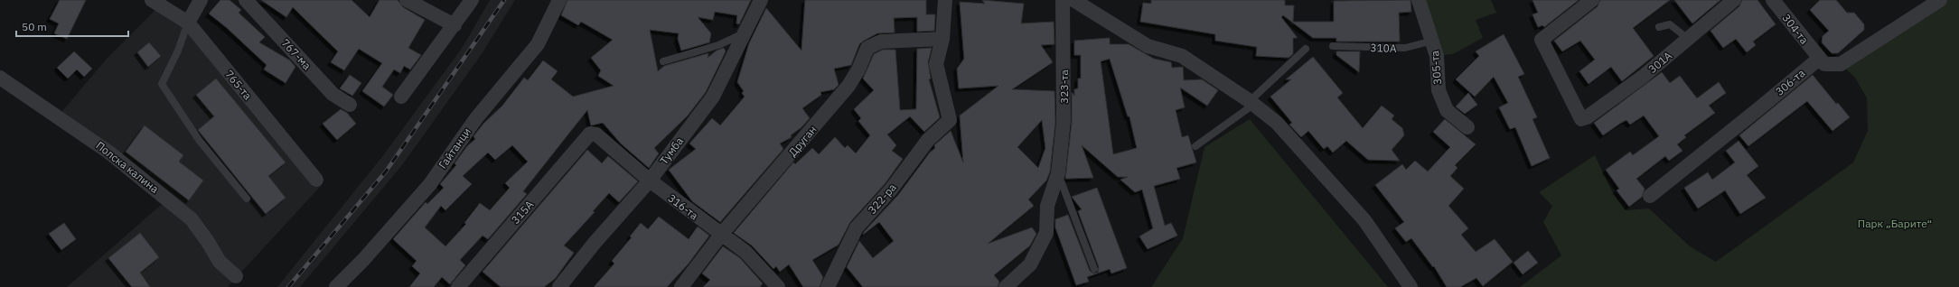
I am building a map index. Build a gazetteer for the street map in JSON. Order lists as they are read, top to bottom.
{
  "streets": {
    "street": [
      "304-та",
      "767-ма",
      "301А",
      "305-та",
      "306-та",
      "765-та",
      "323-та",
      "Друган",
      "Гайтанци",
      "Тумба",
      "Полска калина",
      "322-ра",
      "316-та",
      "315А"
    ],
    "lane": ["310А"]
  },
  "crossings": [
    ["304-та", "306-та"],
    ["310А", "305-та"],
    ["Друган", "322-ра"],
    ["Друган", "316-та"],
    ["Тумба", "316-та"],
    ["316-та", "315А"]
  ],
  "parks": ["Парк „Барите“"],
  "scale_bar": "50 m"
}
